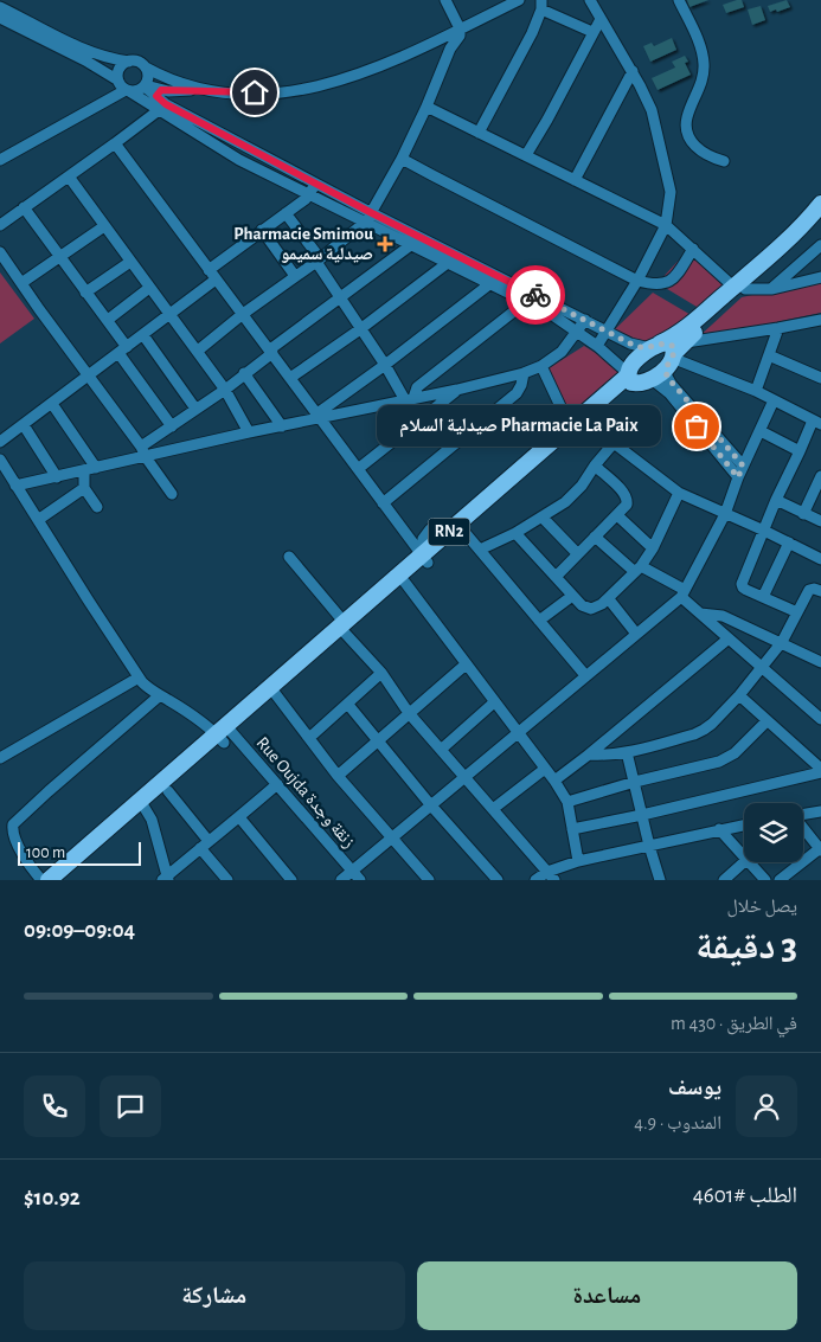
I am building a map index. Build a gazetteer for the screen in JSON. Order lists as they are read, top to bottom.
{
  "streets": {
    "highway": ["RN2"],
    "street": ["Rue Oujda زنقة وجدة"]
  },
  "crossings": [
    ["RN2", "Rue Oujda زنقة وجدة"]
  ],
  "places": {
    "health": ["Pharmacie Smimou صيدلية سميمو"],
    "other": ["Pharmacie La Paix صيدلية السلام"]
  },
  "scale_bar": "100 m",
  "page": {
    "bubble": "Pharmacie La Paix صيدلية السلام",
    "scale": "100 m",
    "heading": ["3 دقيقة", "يصل خلال", "09:04–09:09"],
    "panel": [
      "يوسف",
      "المندوب · 4.9",
      "الطلب #4601",
      "$10.92"
    ],
    "bar": "في الطريق · 430 m",
    "buttons": ["مساعدة", "مشاركة"]
  }
}
